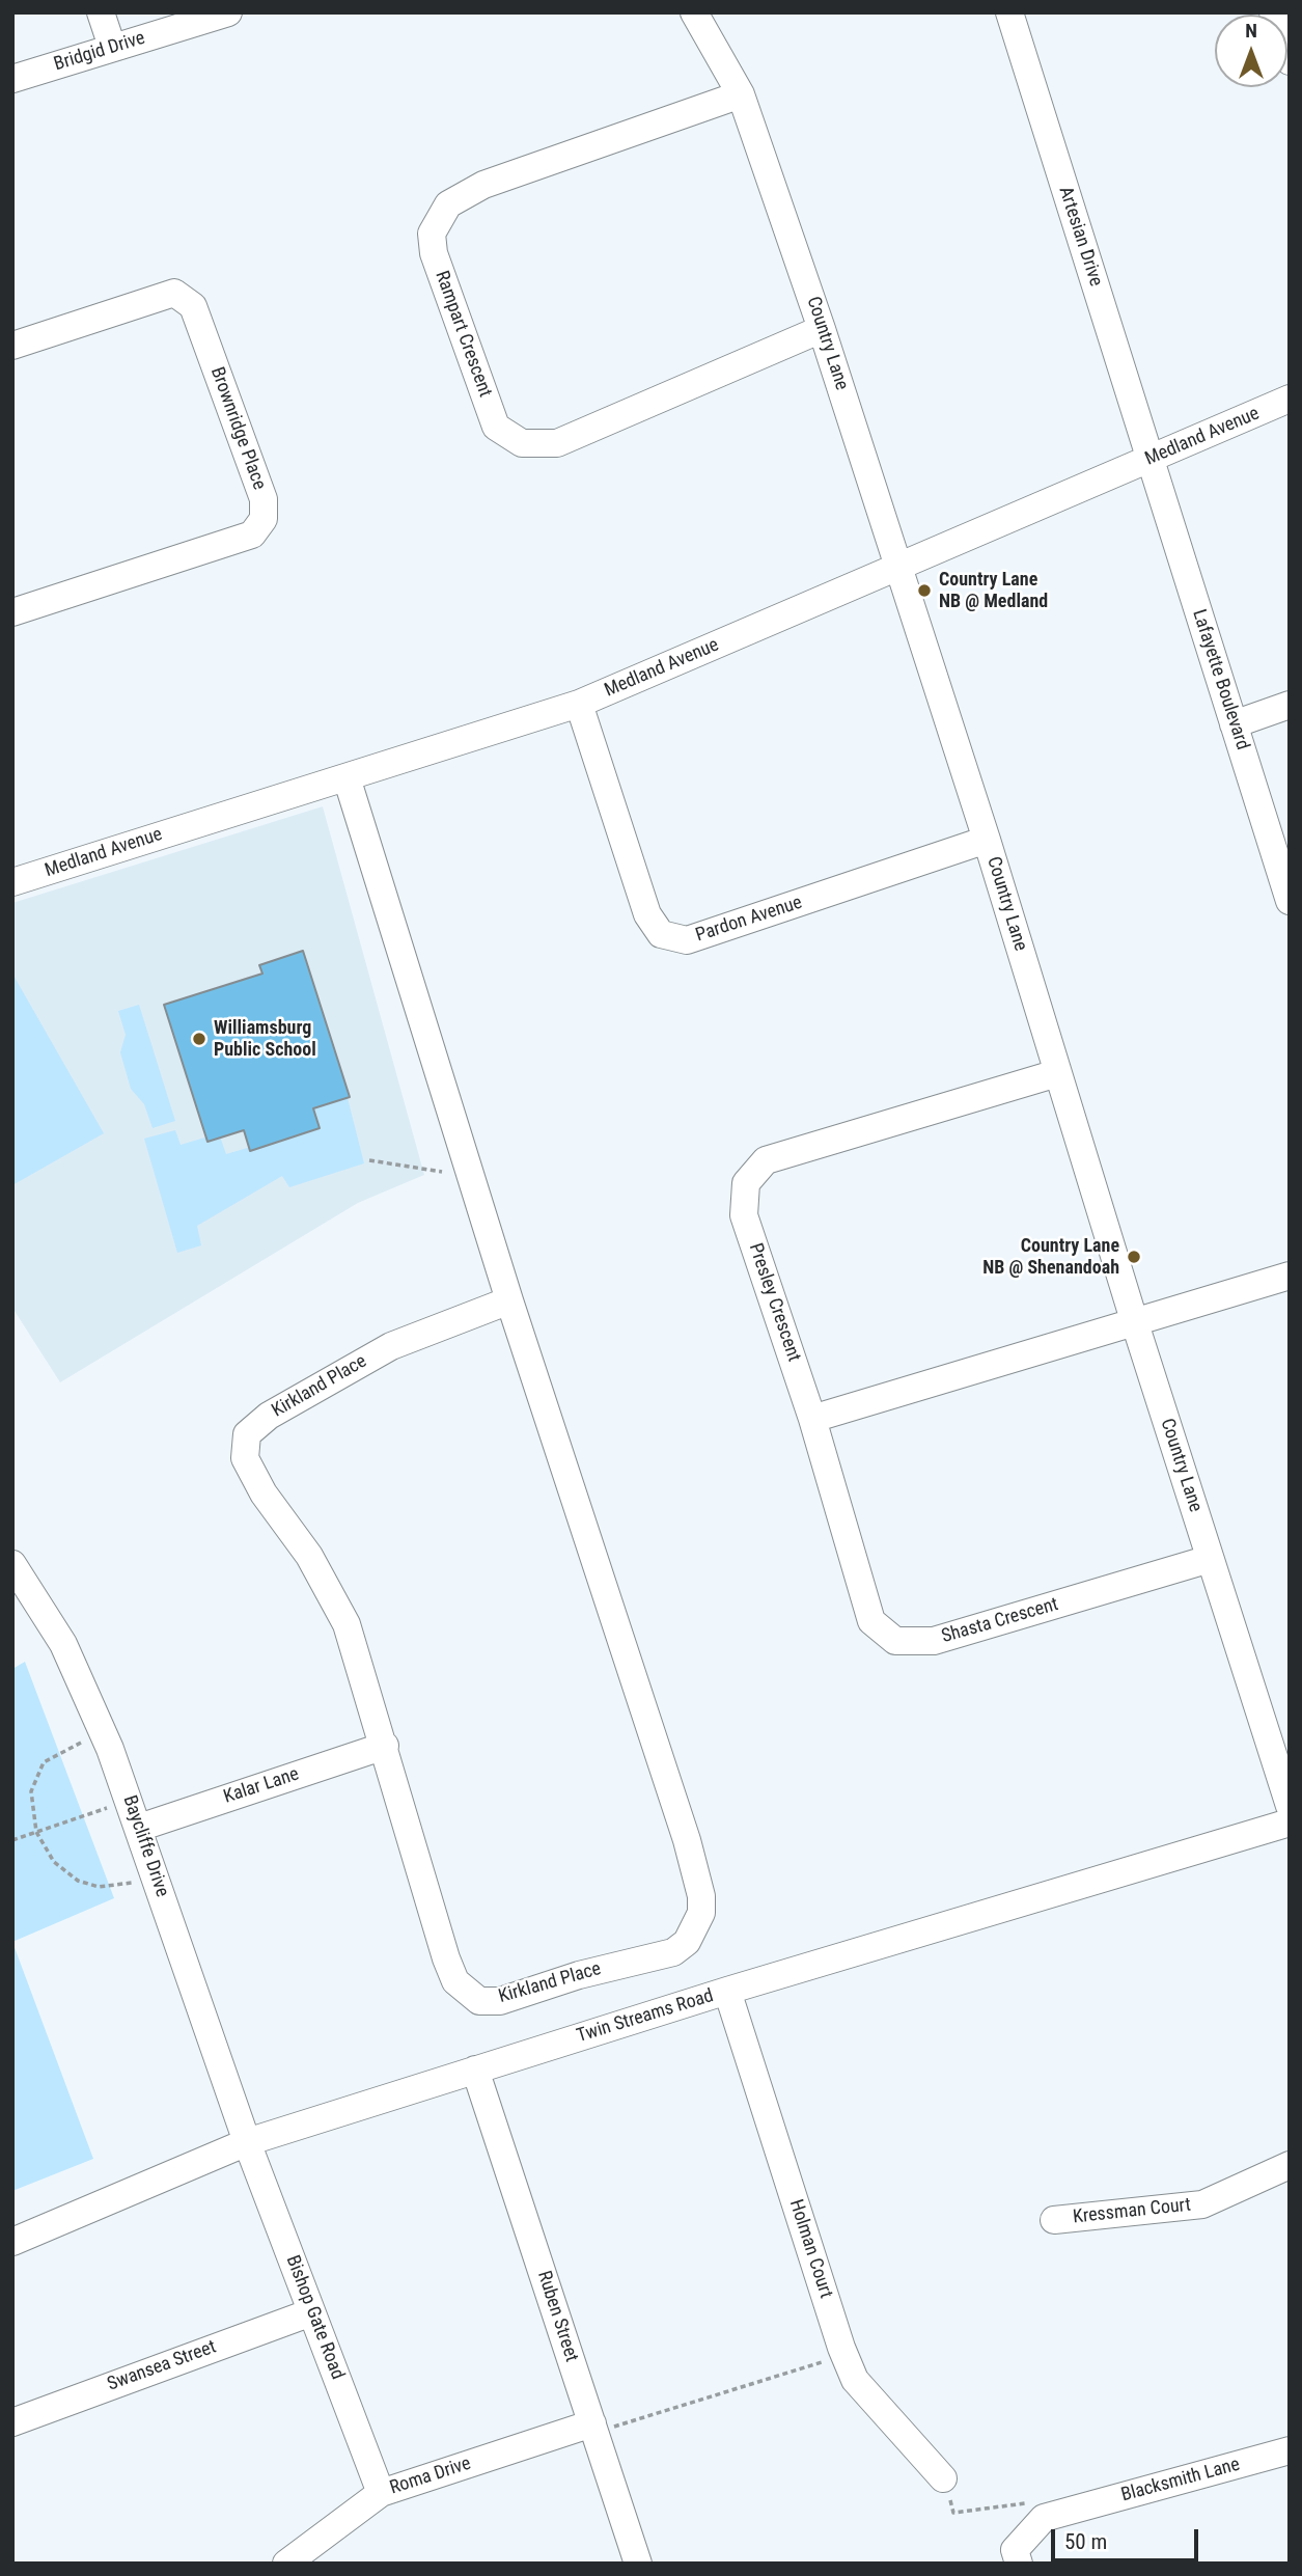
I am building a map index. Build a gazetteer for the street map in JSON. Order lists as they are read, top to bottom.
{
  "streets": {
    "street": [
      "Bridgid Drive",
      "Artesian Drive",
      "Rampart Crescent",
      "Country Lane",
      "Brownridge Place",
      "Medland Avenue",
      "Lafayette Boulevard",
      "Pardon Avenue",
      "Presley Crescent",
      "Kirkland Place",
      "Shasta Crescent",
      "Kalar Lane",
      "Baycliffe Drive",
      "Twin Streams Road",
      "Kressman Court",
      "Holman Court",
      "Ruben Street",
      "Bishop Gate Road",
      "Swansea Street",
      "Roma Drive",
      "Blacksmith Lane"
    ]
  },
  "crossings": [
    ["Artesian Drive", "Medland Avenue"],
    ["Artesian Drive", "Lafayette Boulevard"],
    ["Rampart Crescent", "Country Lane"],
    ["Country Lane", "Medland Avenue"],
    ["Country Lane", "Pardon Avenue"],
    ["Country Lane", "Presley Crescent"],
    ["Country Lane", "Shasta Crescent"],
    ["Medland Avenue", "Lafayette Boulevard"],
    ["Medland Avenue", "Pardon Avenue"],
    ["Medland Avenue", "Kirkland Place"],
    ["Presley Crescent", "Shasta Crescent"],
    ["Kirkland Place", "Kalar Lane"],
    ["Kalar Lane", "Baycliffe Drive"],
    ["Baycliffe Drive", "Twin Streams Road"],
    ["Baycliffe Drive", "Bishop Gate Road"],
    ["Twin Streams Road", "Holman Court"],
    ["Twin Streams Road", "Ruben Street"],
    ["Twin Streams Road", "Bishop Gate Road"],
    ["Ruben Street", "Roma Drive"],
    ["Bishop Gate Road", "Swansea Street"],
    ["Bishop Gate Road", "Roma Drive"]
  ],
  "places": ["Country Lane NB @ Medland", "Williamsburg Public School", "Country Lane NB @ Shenandoah"],
  "scale_bar": "50 m",
  "north": "top"
}
